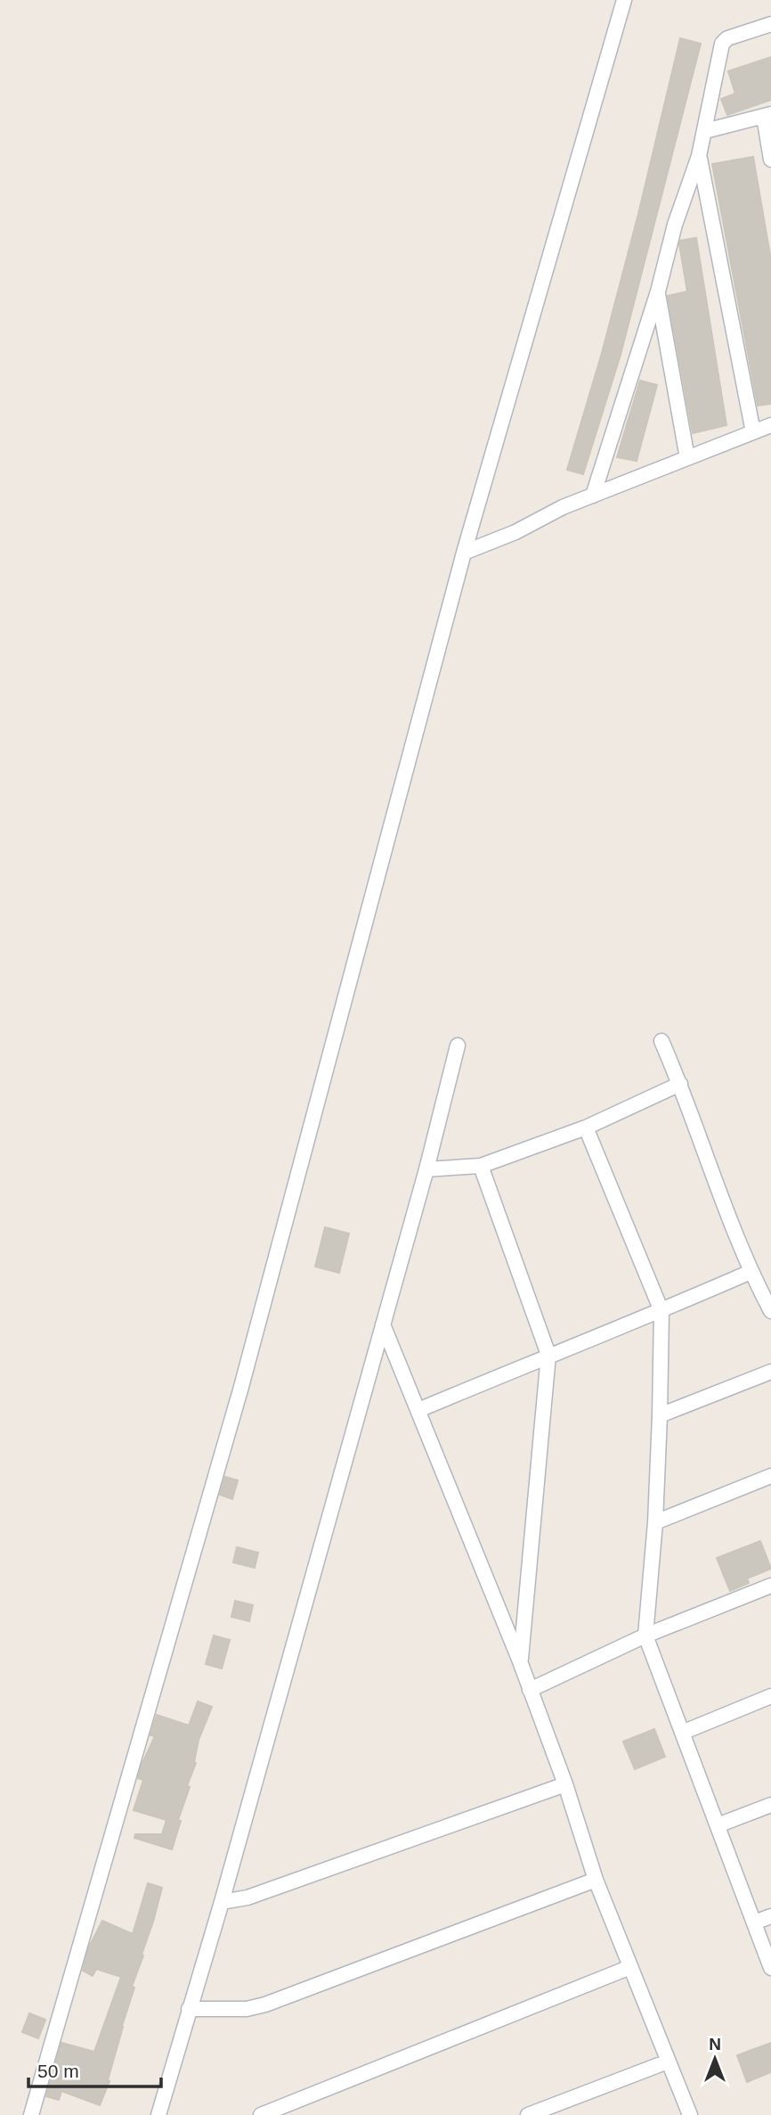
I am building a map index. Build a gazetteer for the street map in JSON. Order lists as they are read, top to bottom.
{
  "scale_bar": "50 m",
  "north": "top"
}
